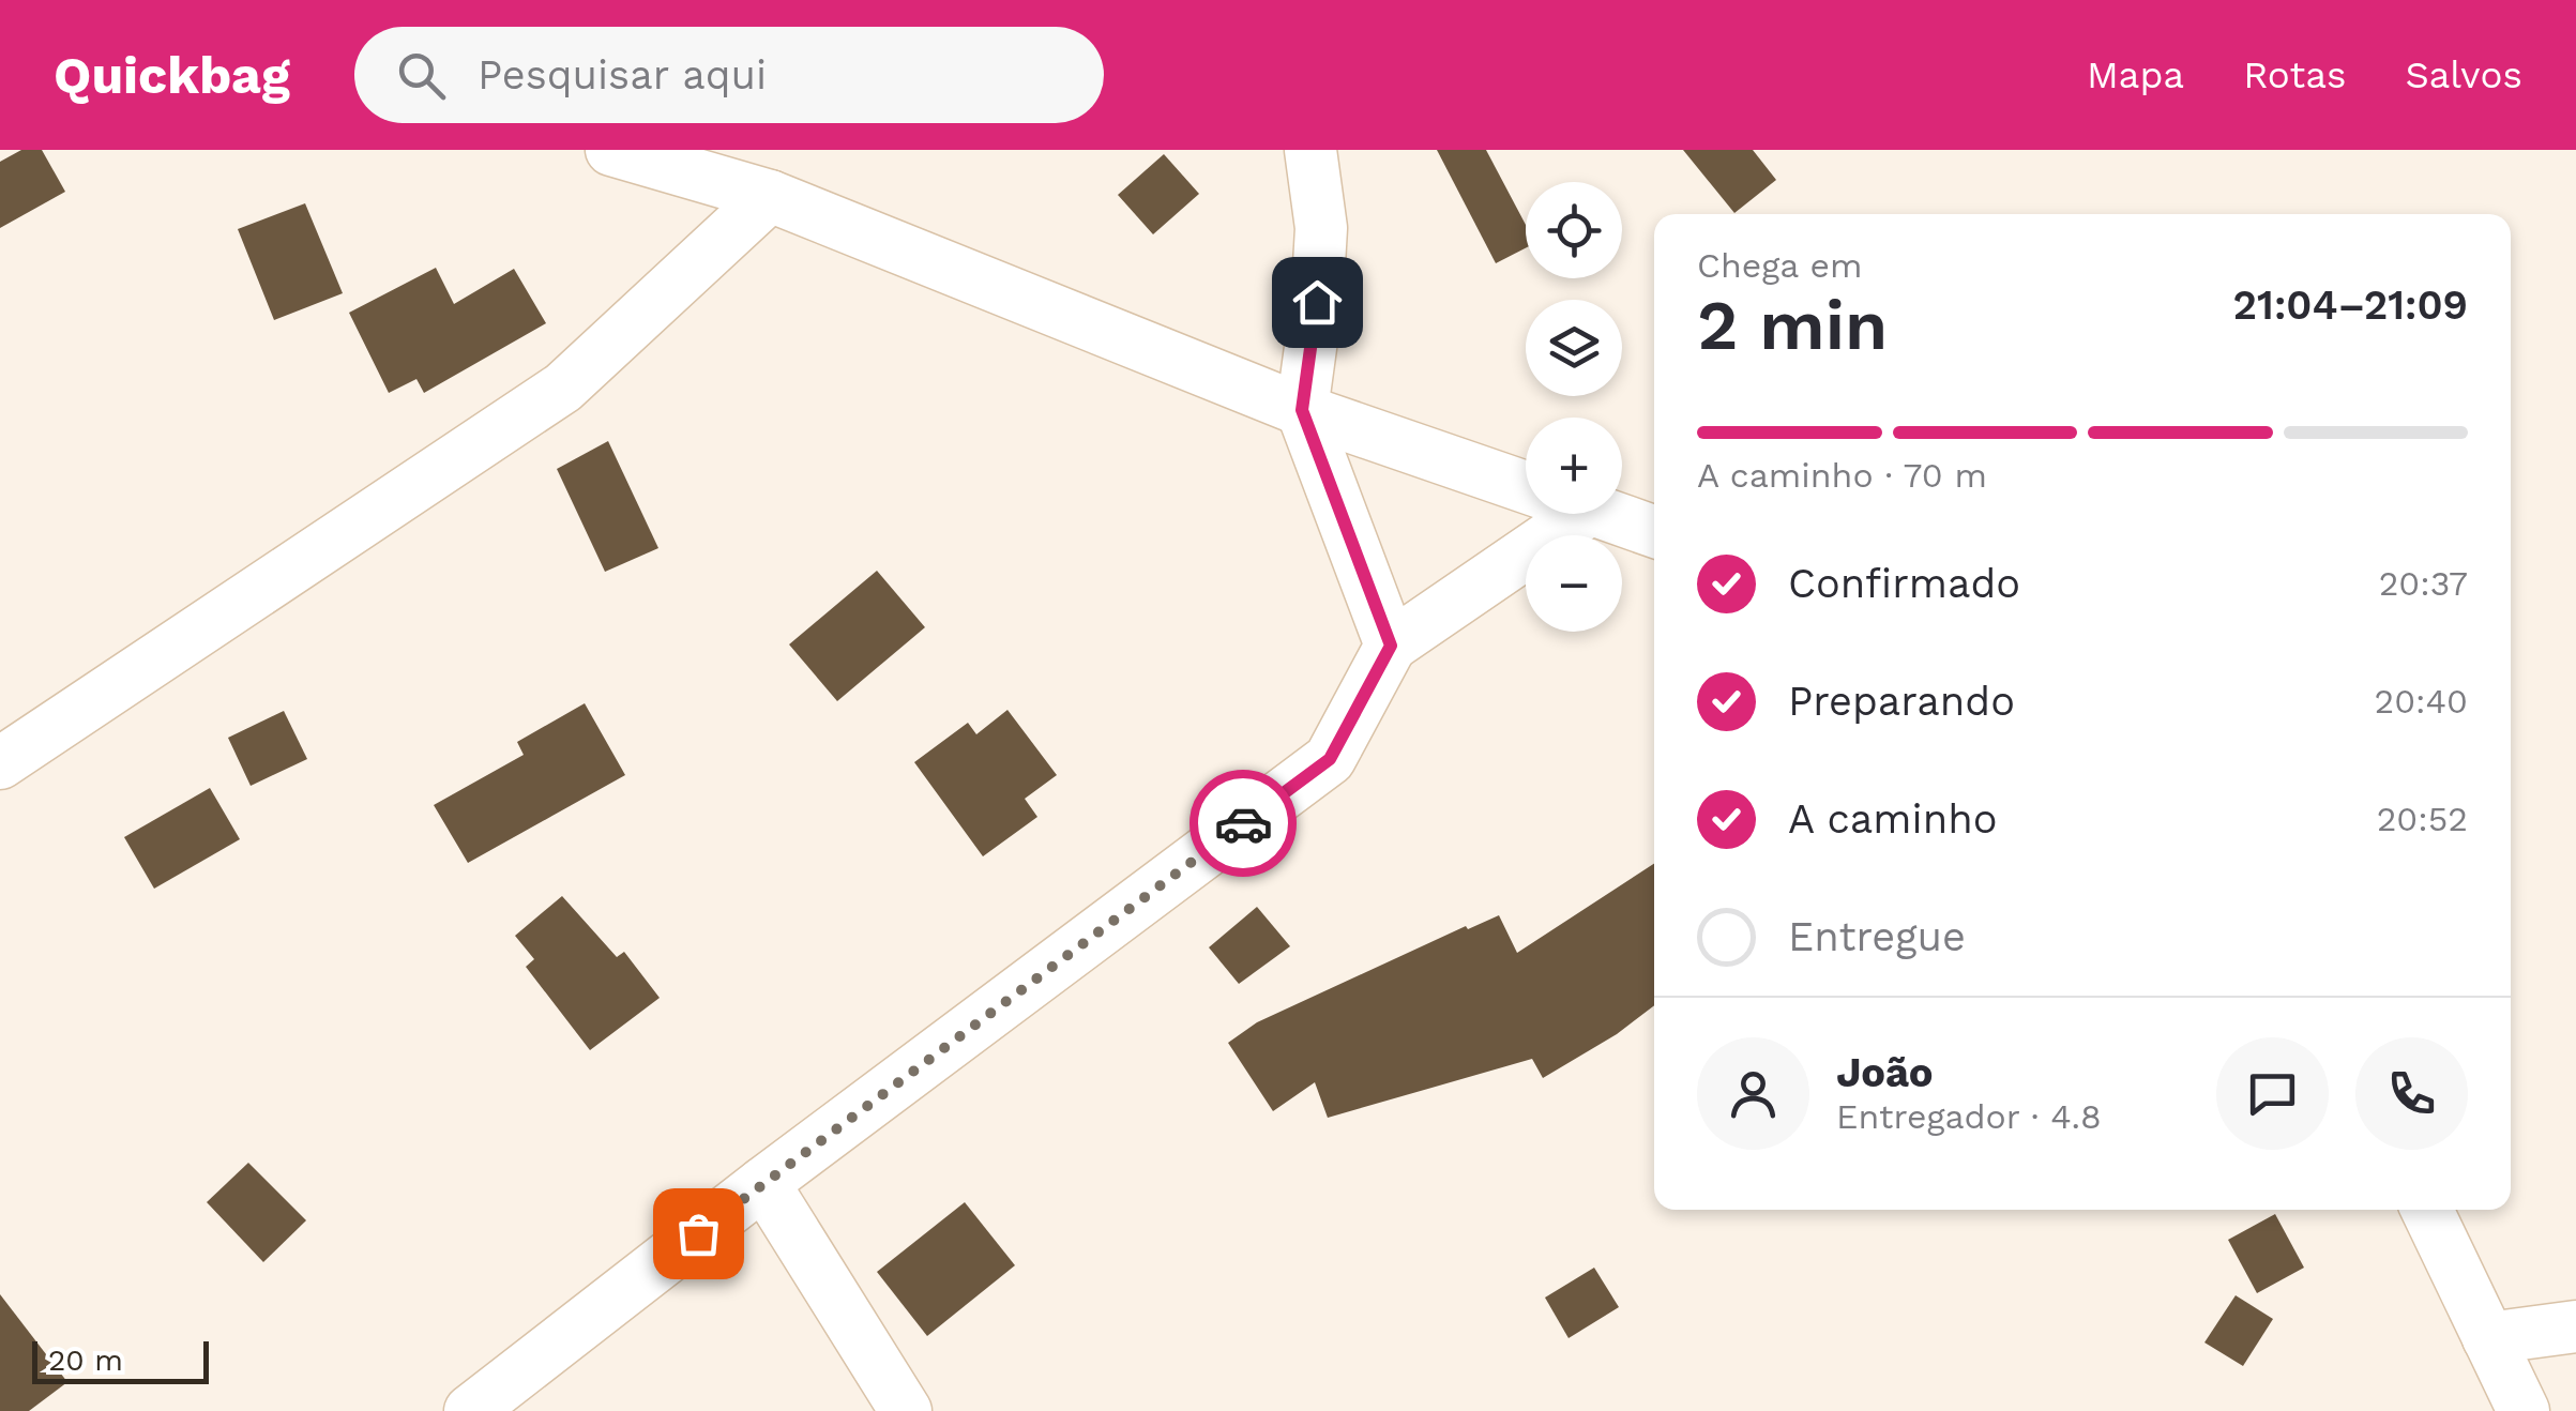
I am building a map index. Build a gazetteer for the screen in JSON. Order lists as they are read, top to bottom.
{
  "scale_bar": "20 m",
  "page": {
    "header": "Quickbag",
    "search": "Pesquisar aqui",
    "nav": ["Mapa", "Rotas", "Salvos"],
    "map_buttons": ["+", "−"],
    "heading": ["2 min", "Chega em", "21:04–21:09"],
    "panel": ["João", "Entregador · 4.8"],
    "bar": "A caminho · 70 m",
    "list": [
      ["Confirmado", "20:37"],
      ["Preparando", "20:40"],
      ["A caminho", "20:52"],
      "Entregue"
    ],
    "scale": "20 m"
  }
}
